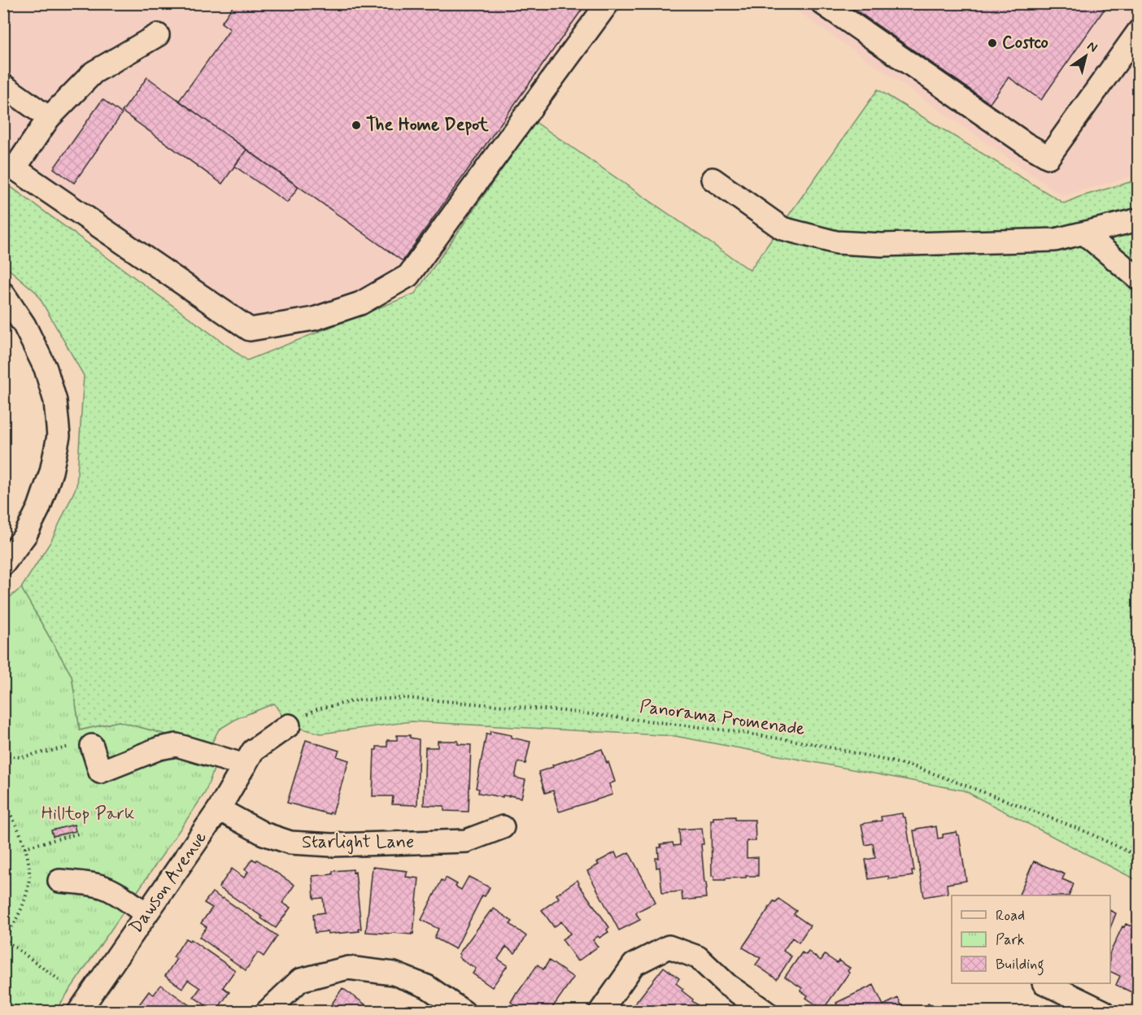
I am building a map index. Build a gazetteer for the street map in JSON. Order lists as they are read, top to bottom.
{
  "streets": {
    "street": ["Starlight Lane", "Dawson Avenue"],
    "path": ["Panorama Promenade"]
  },
  "crossings": [
    ["Starlight Lane", "Dawson Avenue"]
  ],
  "parks": ["Hilltop Park"],
  "places": ["Costco", "The Home Depot"],
  "legend": ["Road", "Park", "Building"],
  "north": "top right"
}
